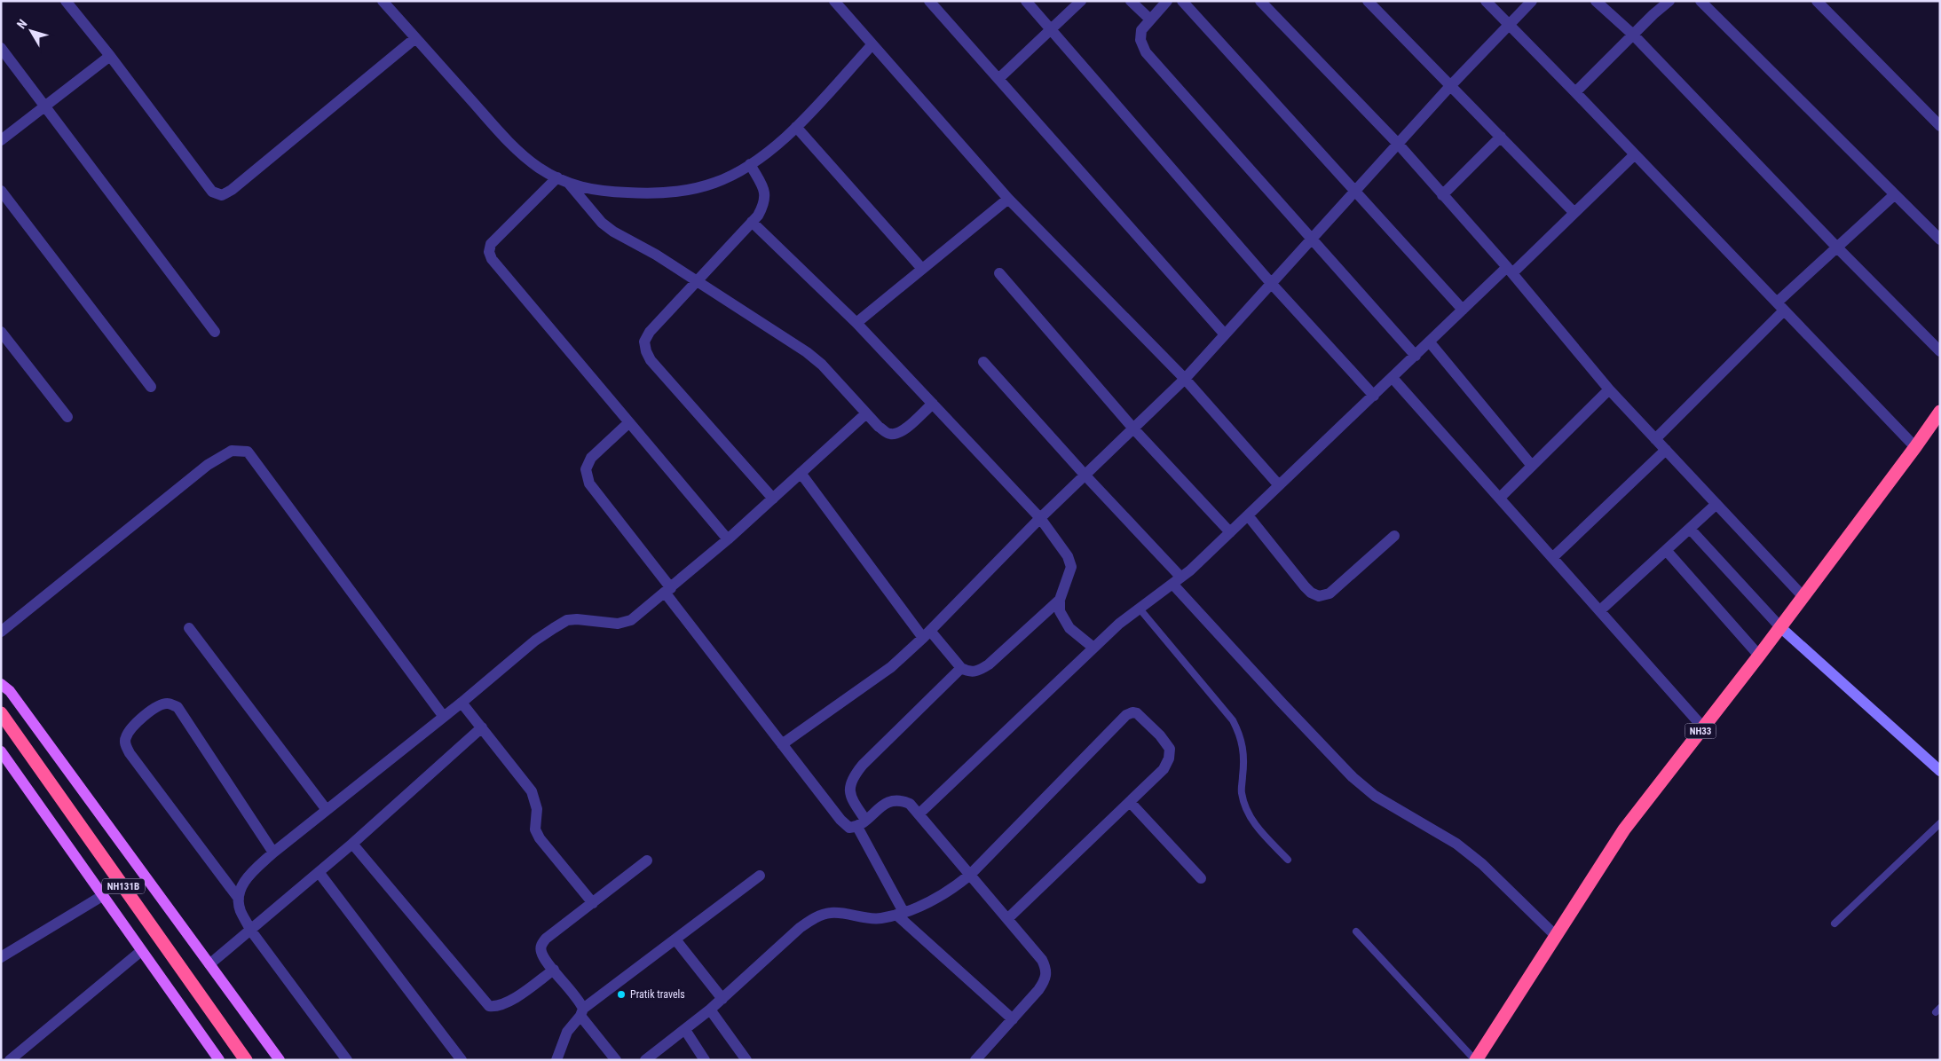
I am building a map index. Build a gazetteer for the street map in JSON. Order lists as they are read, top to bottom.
{
  "streets": {
    "highway": ["NH33", "NH131B"]
  },
  "places": ["Pratik travels"],
  "north": "top left"
}
